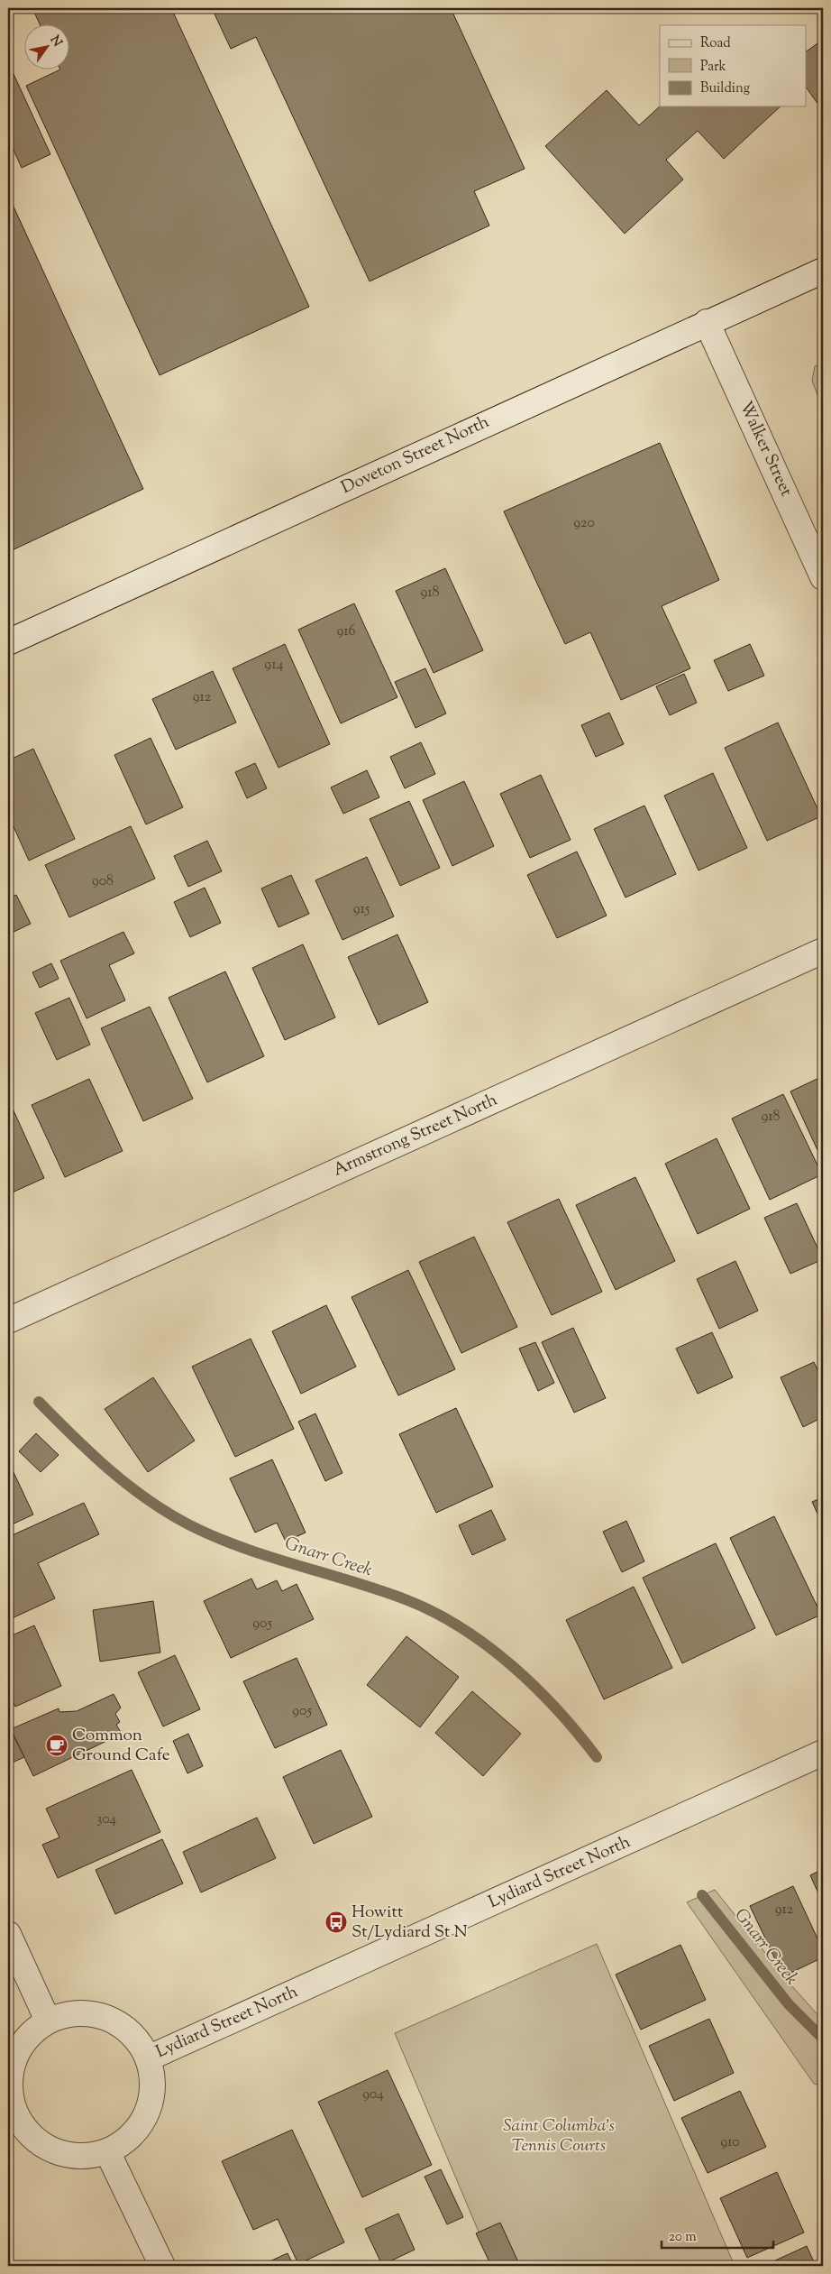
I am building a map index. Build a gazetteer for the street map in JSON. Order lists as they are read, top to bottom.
{
  "streets": {
    "street": [
      "Walker Street",
      "Doveton Street North",
      "Armstrong Street North",
      "Lydiard Street North"
    ]
  },
  "crossings": [
    ["Walker Street", "Doveton Street North"]
  ],
  "water": ["Gnarr Creek"],
  "parks": ["Saint Columba's Tennis Courts"],
  "places": {
    "cafe": ["Common Ground Cafe"],
    "bus stop": ["Howitt St/Lydiard St N"]
  },
  "house_numbers": [
    "920",
    "918",
    "916",
    "914",
    "912",
    "908",
    "915",
    "918",
    "905",
    "905",
    "304",
    "912",
    "904",
    "910"
  ],
  "legend": ["Road", "Park", "Building"],
  "scale_bar": "20 m",
  "north": "top right"
}
